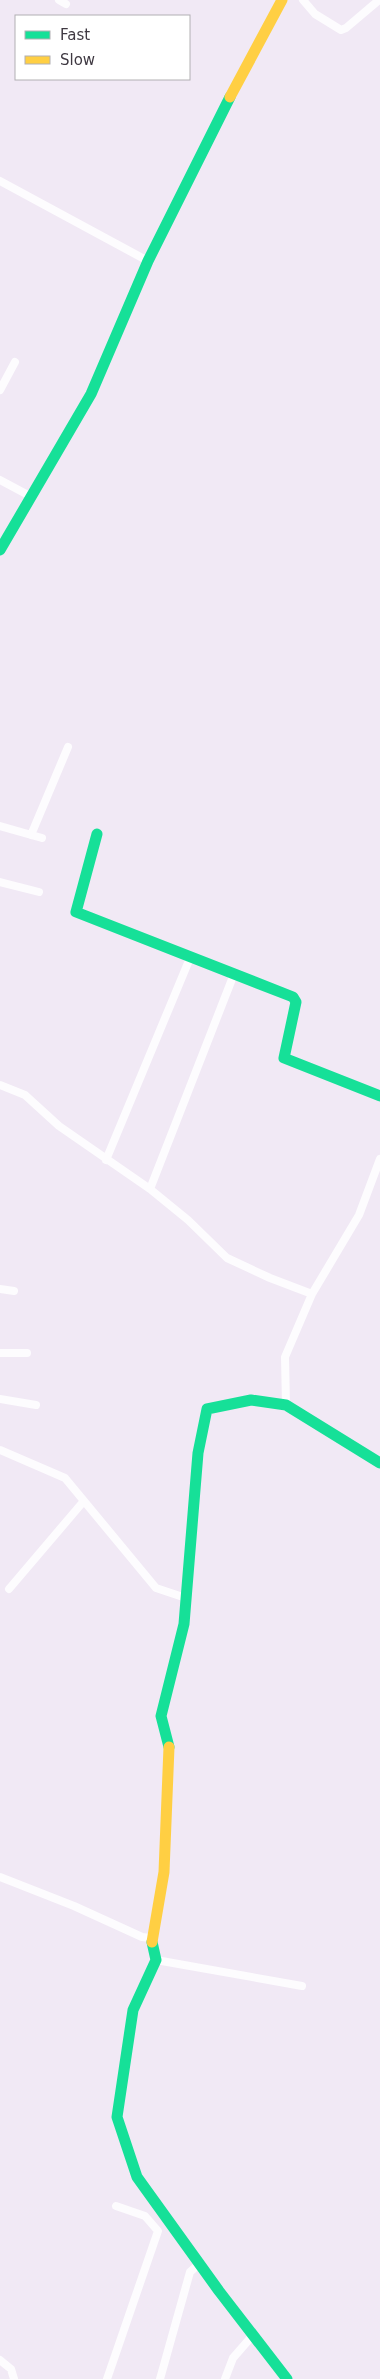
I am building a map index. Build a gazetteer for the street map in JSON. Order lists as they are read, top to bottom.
{
  "legend": ["Fast", "Slow"]
}
